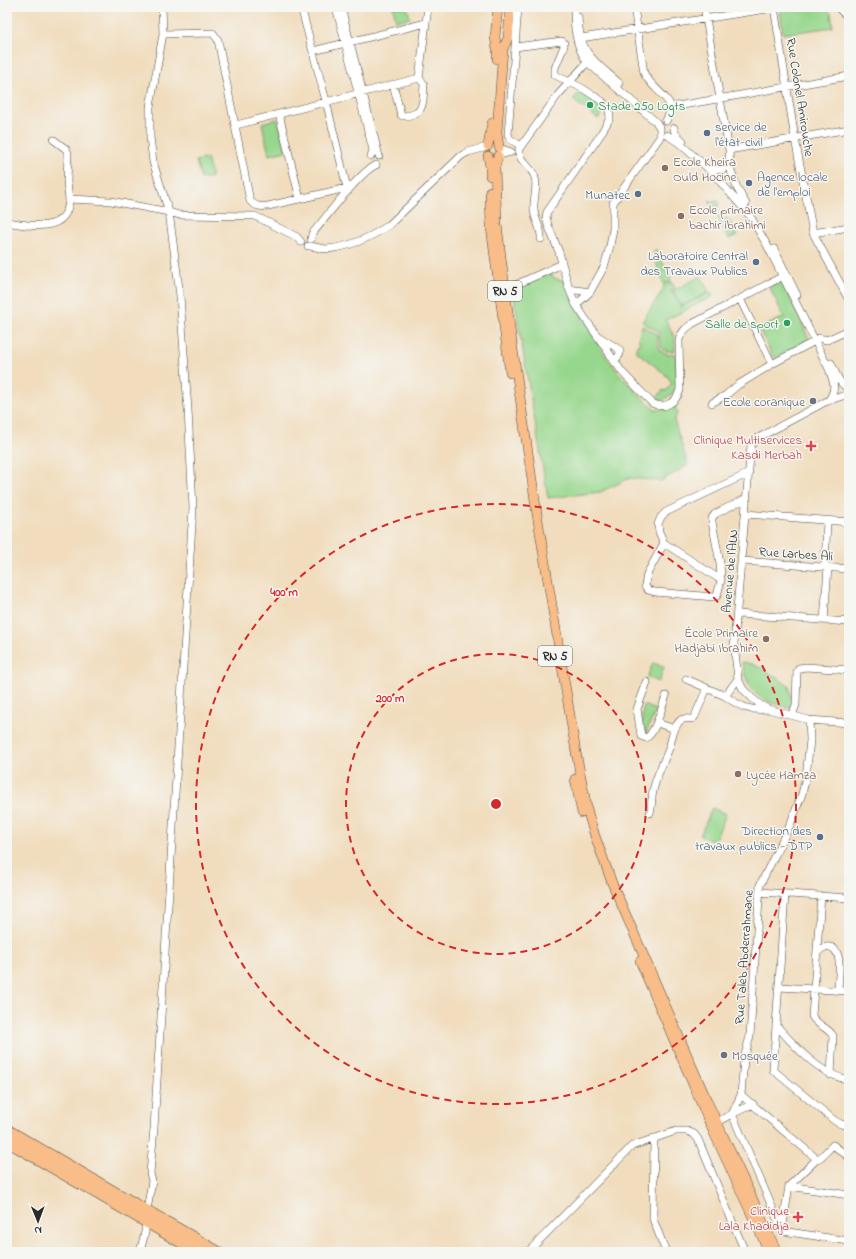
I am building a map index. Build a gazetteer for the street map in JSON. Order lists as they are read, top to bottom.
{
  "streets": {
    "main road": ["RN 5"],
    "street": [
      "Rue Colonel Amirouche",
      "Rue Larbes Ali",
      "Avenue de l'ALN",
      "Rue Taleb Abderrahmane"
    ]
  },
  "crossings": [
    ["Rue Larbes Ali", "Avenue de l'ALN"],
    ["Avenue de l'ALN", "Rue Taleb Abderrahmane"]
  ],
  "places": {
    "other": [
      "Stade 250 Logts",
      "service de l'état-civil",
      "Ecole Kheira Ould Hocine",
      "Agence locale de l'emploi",
      "Munatec",
      "Ecole primaire bachir ibrahimi",
      "Laboratoire Central des Travaux Publics",
      "Salle de sport",
      "Ecole coranique",
      "École Primaire Hadjabi Ibrahim",
      "Lycée Hamza",
      "Direction des travaux publics - DTP",
      "Mosquée"
    ],
    "health": ["Clinique Multiservices Kasdi Merbah", "Clinique Lala Khadidja"]
  },
  "north": "bottom",
  "rings": ["400 m", "200 m"]
}
